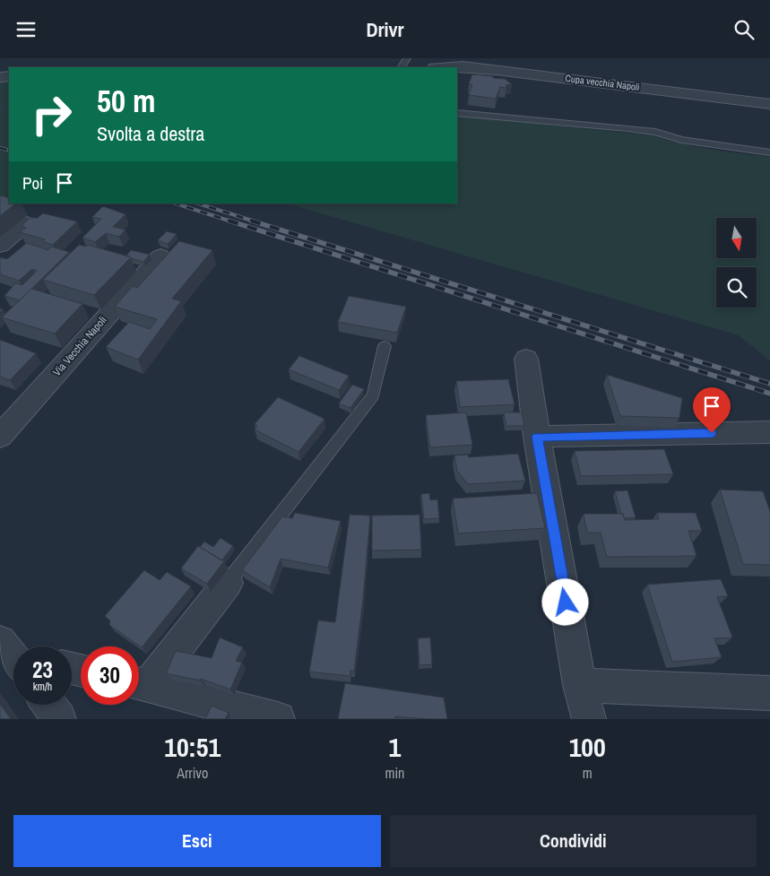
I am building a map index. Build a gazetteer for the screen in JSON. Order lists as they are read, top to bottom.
{
  "streets": {
    "street": ["Cupa vecchia Napoli", "Via Vecchia Napoli"]
  },
  "north": "bottom",
  "page": {
    "header": "Drivr",
    "turn": ["50 m", "Svolta a destra"],
    "then": "Poi",
    "speed": "23 km/h",
    "limit": "30",
    "eta": [
      "10:51",
      "Arrivo",
      "1",
      "min",
      "100",
      "m"
    ],
    "buttons": ["Esci", "Condividi"]
  }
}
